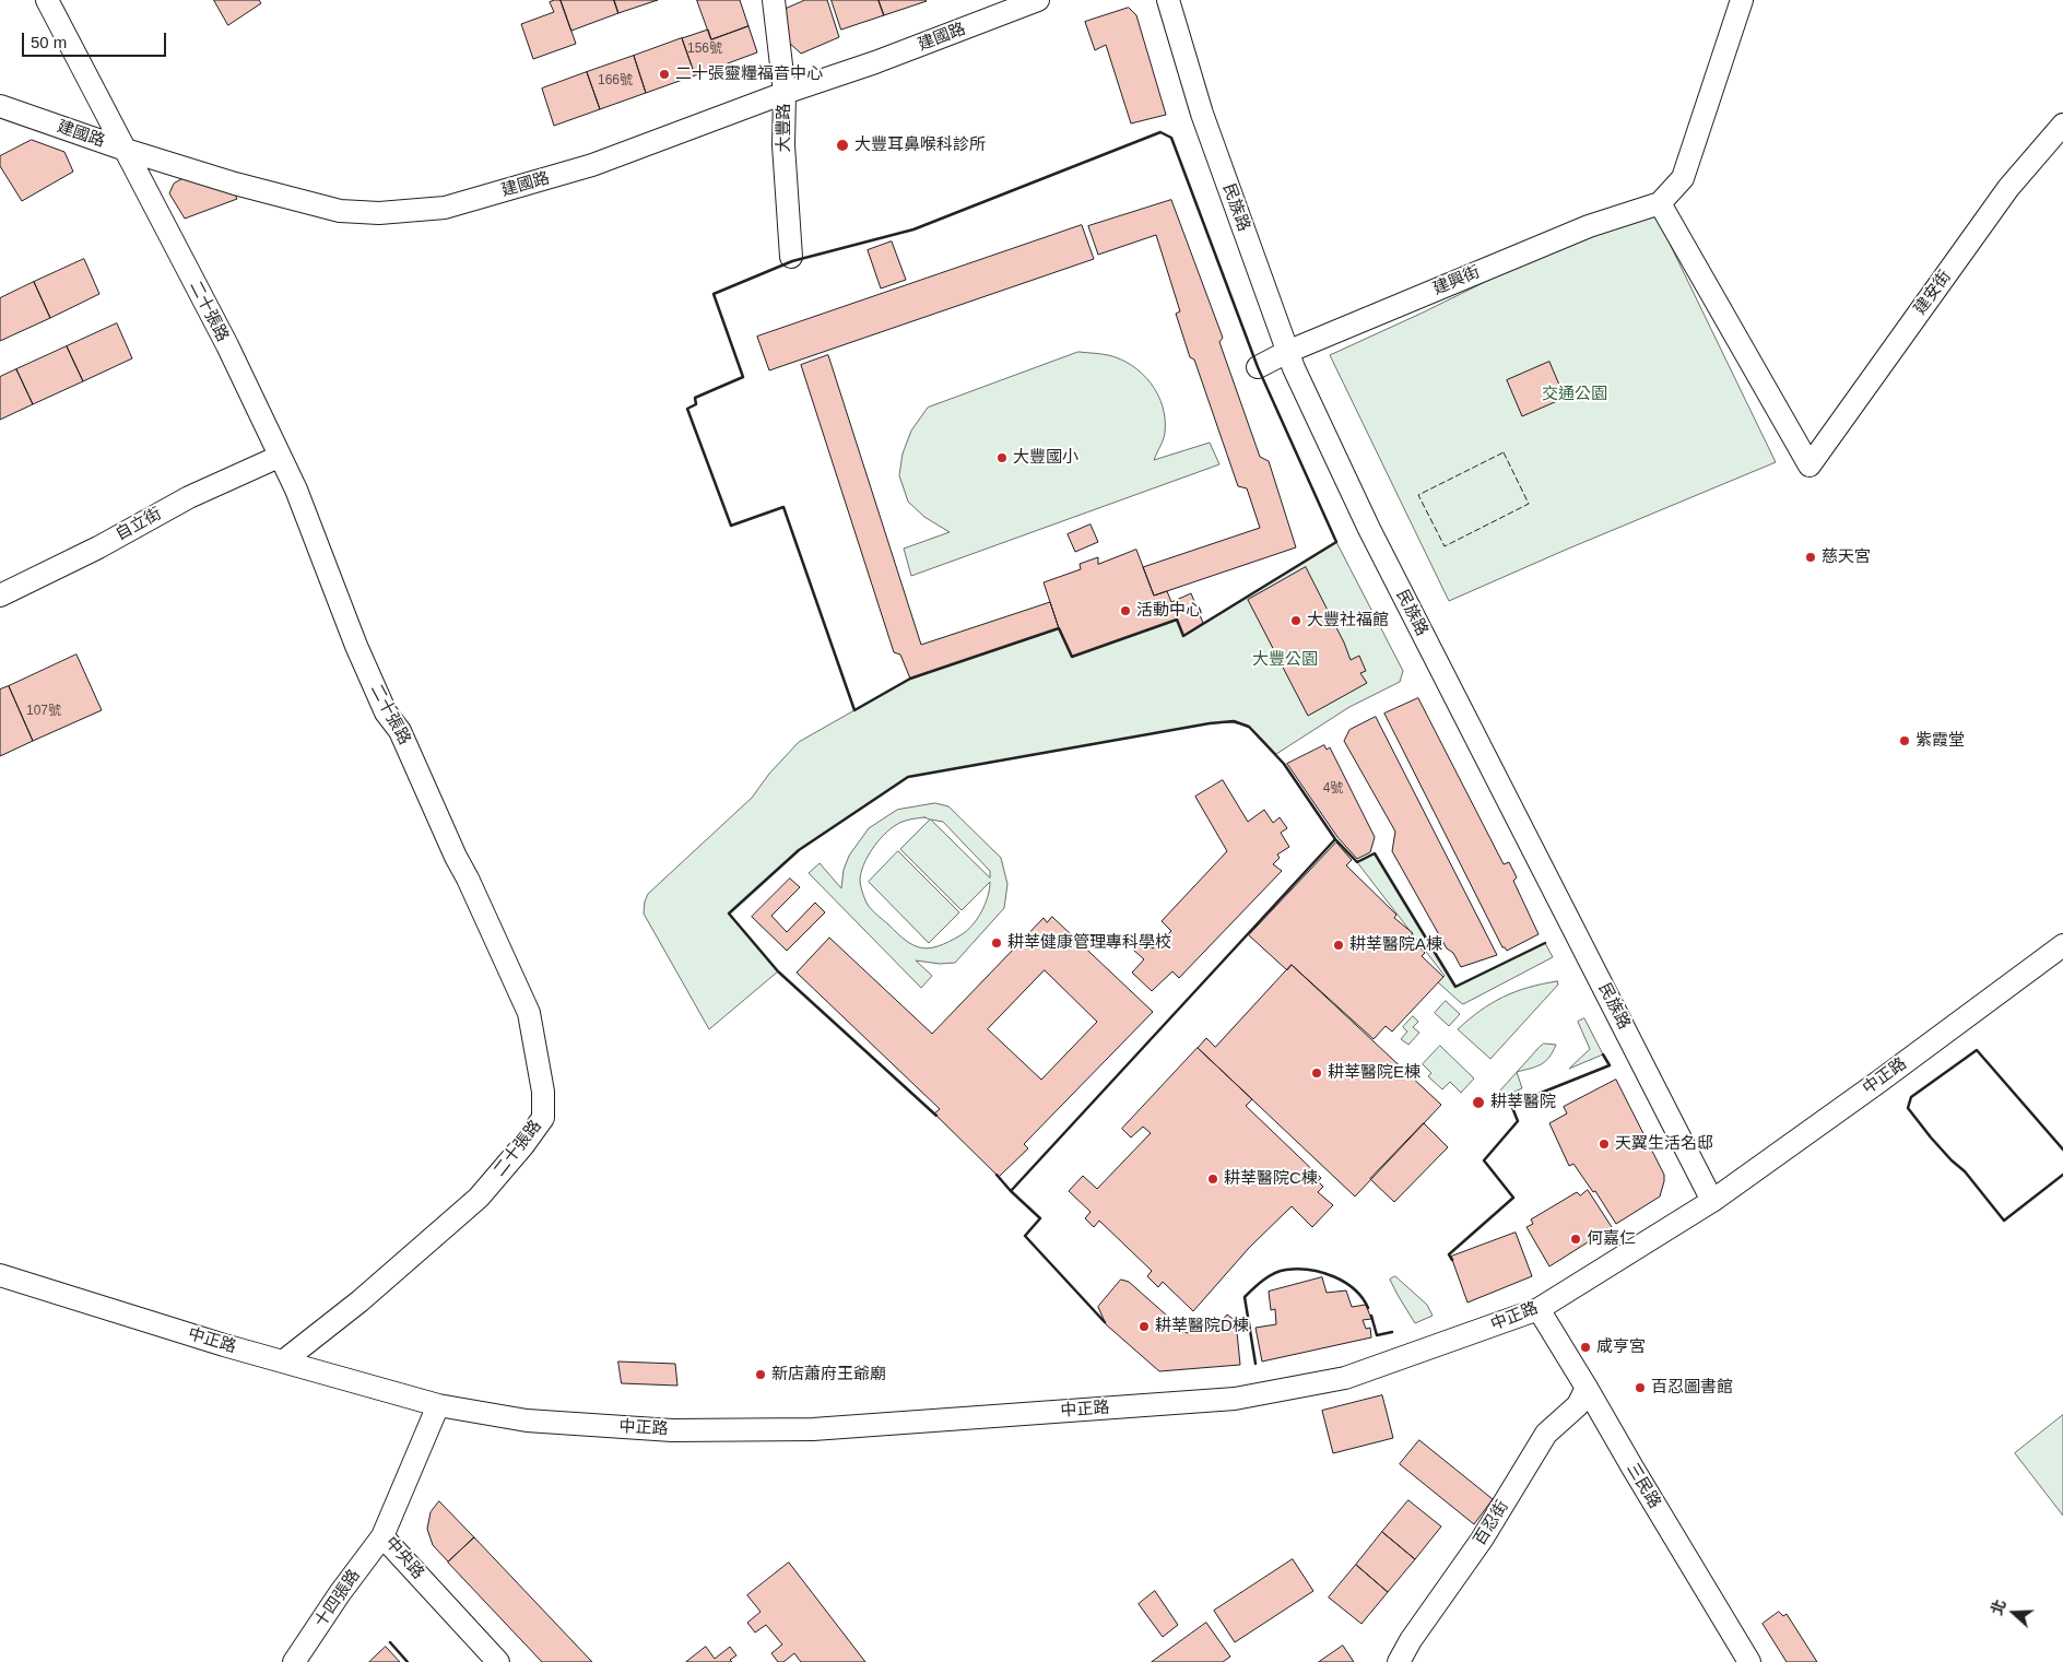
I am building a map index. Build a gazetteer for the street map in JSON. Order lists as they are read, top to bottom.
{
  "streets": {
    "street": [
      "建國路",
      "大豐路",
      "民族路",
      "建興街",
      "建安街",
      "二十張路",
      "自立街",
      "中正路",
      "三民路",
      "百忍街",
      "中央路",
      "十四張路"
    ]
  },
  "crossings": [
    ["建國路", "大豐路"],
    ["建國路", "二十張路"],
    ["民族路", "建興街"],
    ["民族路", "中正路"],
    ["建興街", "建安街"],
    ["二十張路", "自立街"],
    ["二十張路", "中正路"],
    ["中正路", "三民路"],
    ["中正路", "中央路"],
    ["三民路", "百忍街"],
    ["中央路", "十四張路"]
  ],
  "parks": ["交通公園", "大豐公園"],
  "places": [
    "二十張靈糧福音中心",
    "大豐耳鼻喉科診所",
    "大豐國小",
    "慈天宮",
    "活動中心",
    "大豐社福館",
    "紫霞堂",
    "耕莘健康管理專科學校",
    "耕莘醫院A棟",
    "耕莘醫院E棟",
    "耕莘醫院",
    "天翼生活名邸",
    "耕莘醫院C棟",
    "何嘉仁",
    "耕莘醫院D棟",
    "咸亨宮",
    "新店蕭府王爺廟",
    "百忍圖書館"
  ],
  "house_numbers": [
    "156號",
    "166號",
    "107號",
    "4號"
  ],
  "scale_bar": "50 m",
  "north": "left"
}
